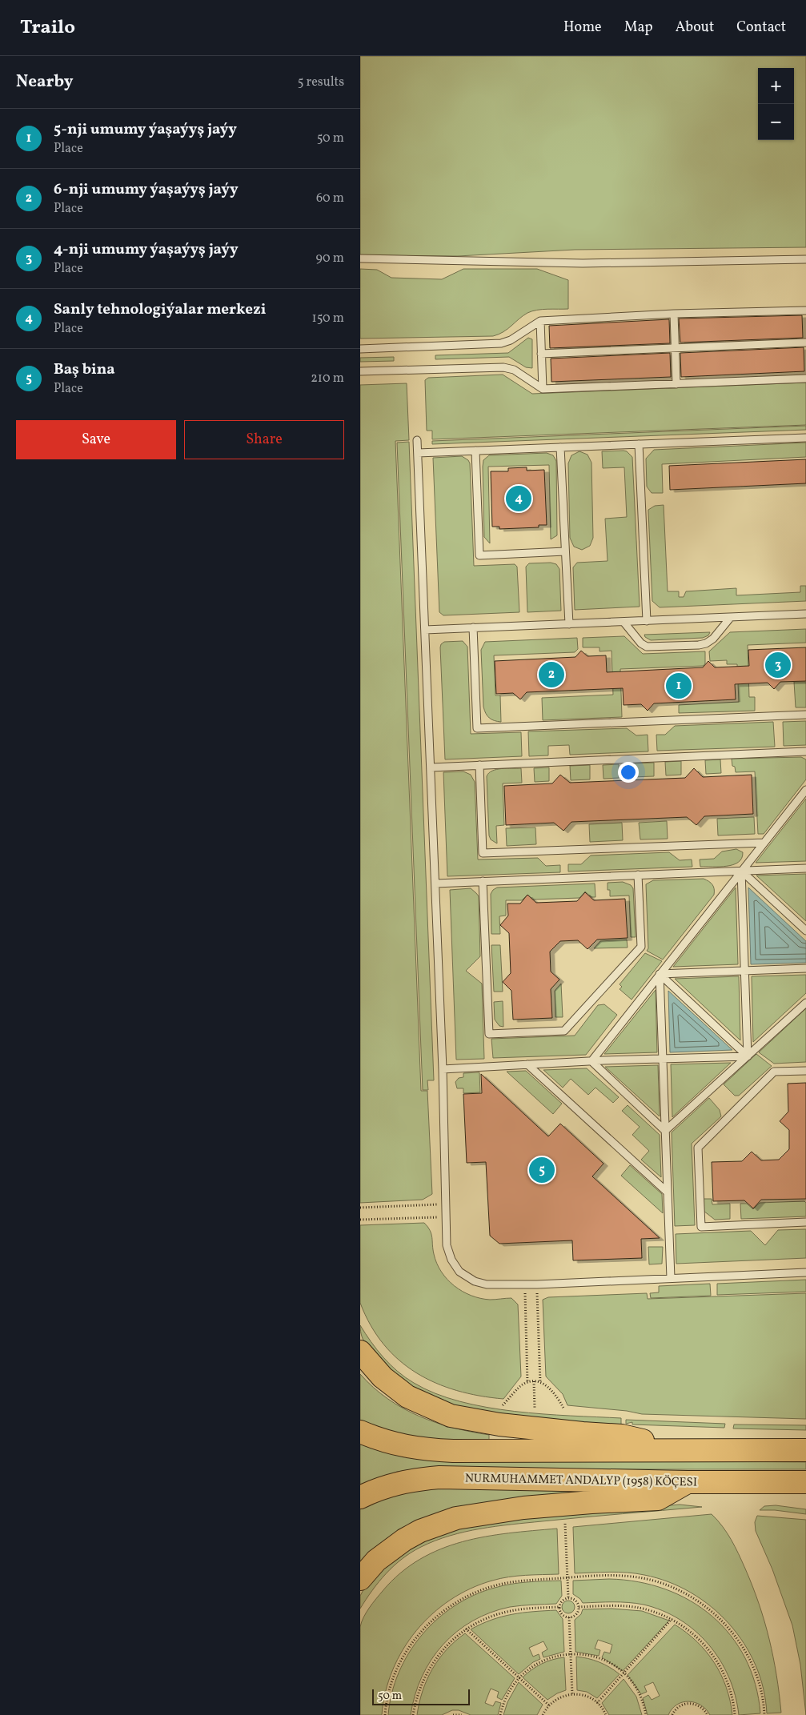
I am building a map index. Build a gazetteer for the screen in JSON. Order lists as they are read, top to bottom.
{
  "streets": {
    "main road": ["NURMUHAMMET ANDALYP (1958) KÖÇESI"]
  },
  "scale_bar": "50 m",
  "page": {
    "header": "Trailo",
    "nav": [
      "Home",
      "Map",
      "About",
      "Contact"
    ],
    "heading": ["Nearby", "5 results"],
    "map_buttons": ["+", "−"],
    "list": [
      {
        "mark": "1",
        "name": "5-nji umumy ýaşaýyş jaýy",
        "note": "Place",
        "value": "50 m"
      },
      {
        "mark": "2",
        "name": "6-nji umumy ýaşaýyş jaýy",
        "note": "Place",
        "value": "60 m"
      },
      {
        "mark": "3",
        "name": "4-nji umumy ýaşaýyş jaýy",
        "note": "Place",
        "value": "90 m"
      },
      {
        "mark": "4",
        "name": "Sanly tehnologiýalar merkezi",
        "note": "Place",
        "value": "150 m"
      },
      {
        "mark": "5",
        "name": "Baş bina",
        "note": "Place",
        "value": "210 m"
      }
    ],
    "buttons": ["Save", "Share"],
    "pins": [
      "4",
      "3",
      "2",
      "1",
      "5"
    ],
    "scale": "50 m"
  }
}
